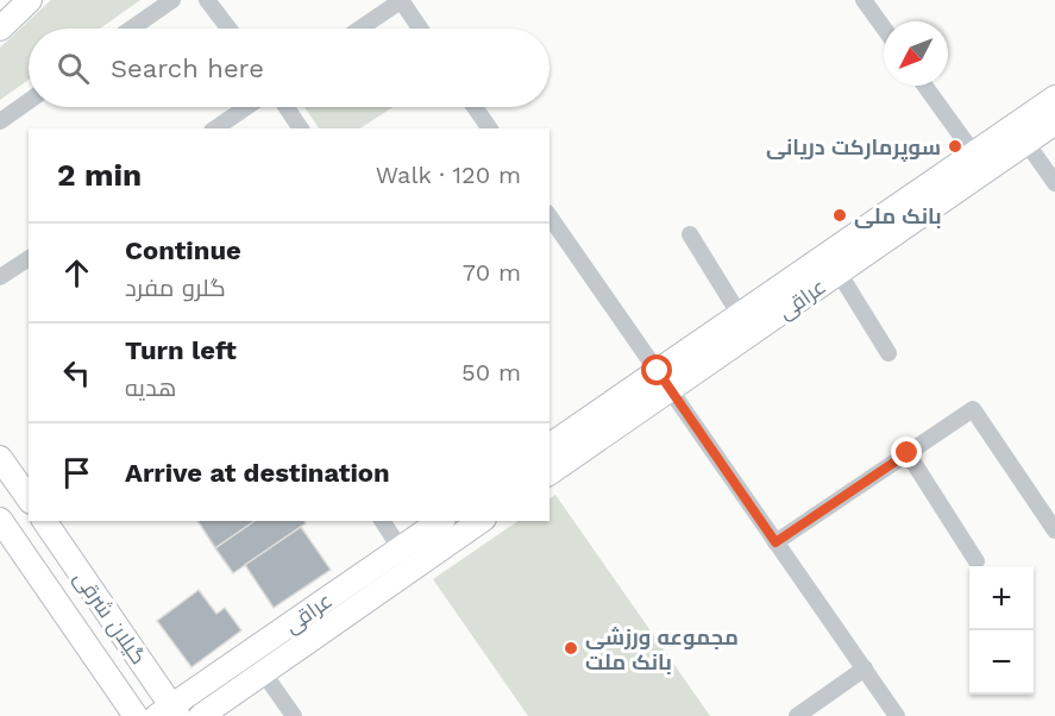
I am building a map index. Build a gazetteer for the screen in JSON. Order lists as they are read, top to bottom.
{
  "streets": {
    "main road": ["عراقی", "گیلان شرقی"]
  },
  "crossings": [
    ["عراقی", "گیلان شرقی"]
  ],
  "places": ["سوپرمارکت دریانی", "بانک ملی", "مجموعه ورزشی بانک ملت"],
  "north": "bottom left",
  "page": {
    "search": "Search here",
    "heading": ["2 min", "Walk · 120 m"],
    "list": [
      ["Continue", "گلرو مفرد", "70 m"],
      ["Turn left", "هدیه", "50 m"],
      "Arrive at destination"
    ],
    "map_buttons": ["+", "−"]
  }
}
